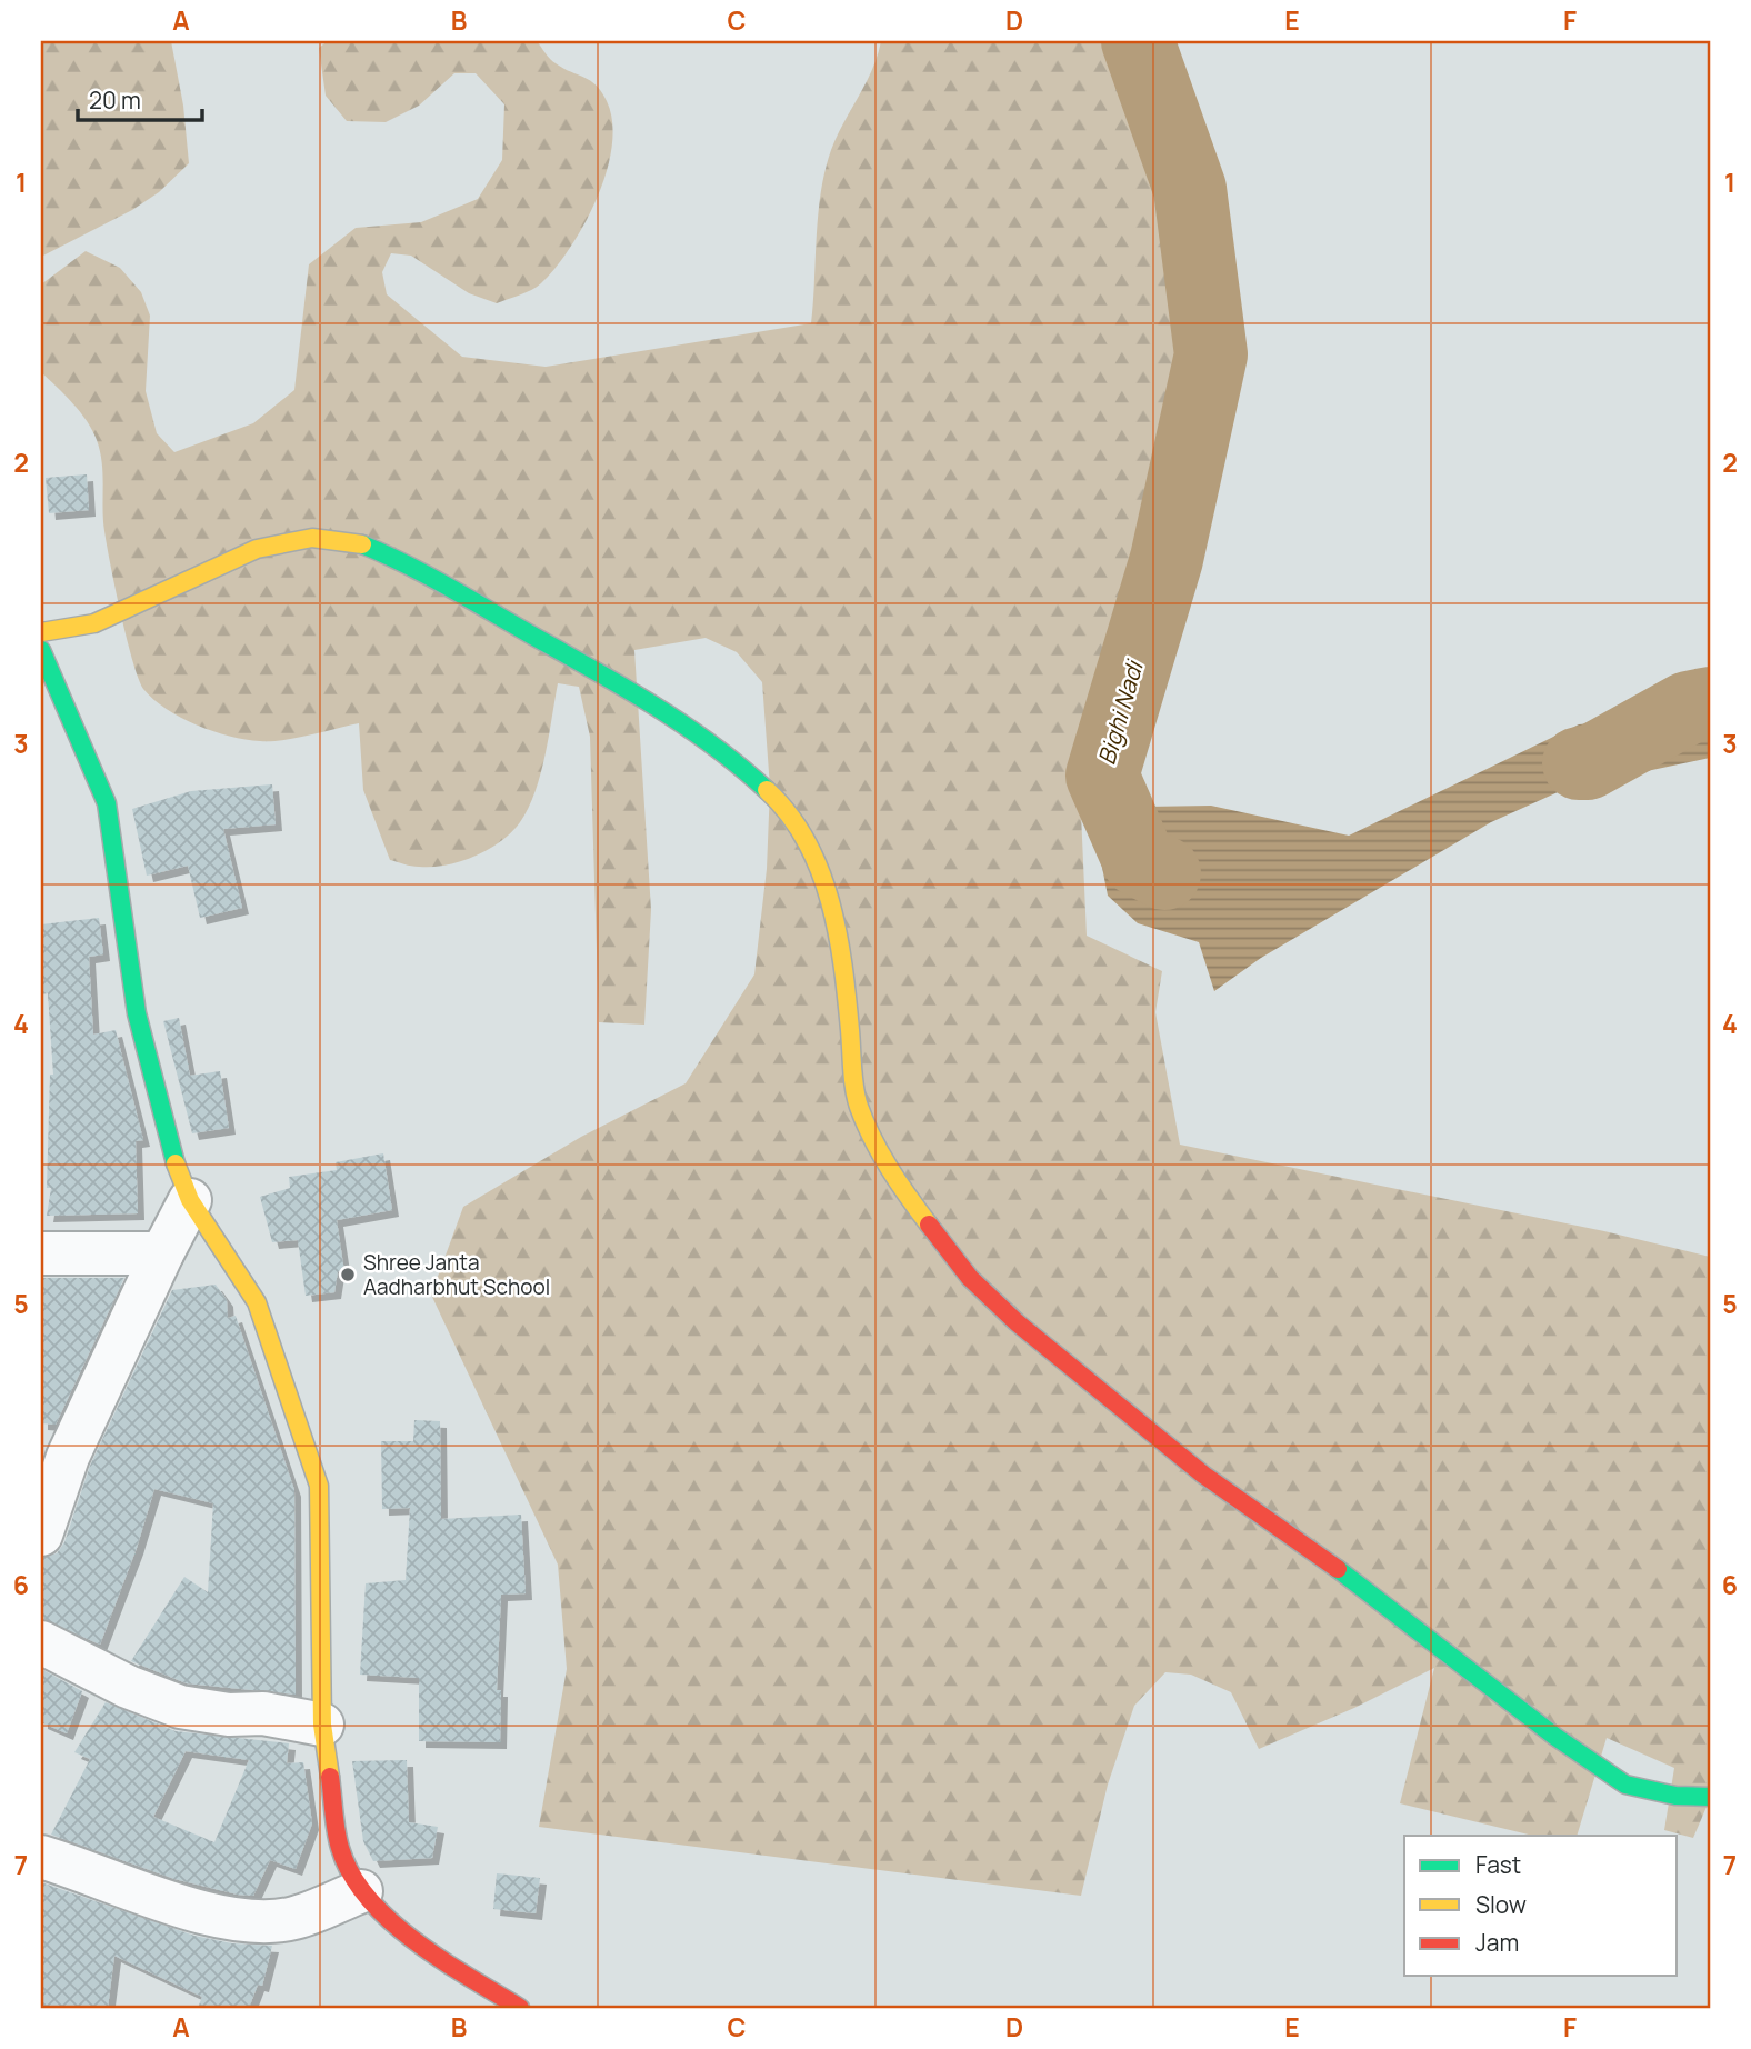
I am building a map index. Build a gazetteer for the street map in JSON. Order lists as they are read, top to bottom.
{
  "water": ["Bighi Nadi"],
  "places": ["Shree Janta Aadharbhut School"],
  "legend": ["Fast", "Slow", "Jam"],
  "scale_bar": "20 m",
  "grid": {
    "columns": [
      "A",
      "B",
      "C",
      "D",
      "E",
      "F"
    ],
    "rows": [
      "1",
      "2",
      "3",
      "4",
      "5",
      "6",
      "7"
    ]
  }
}
